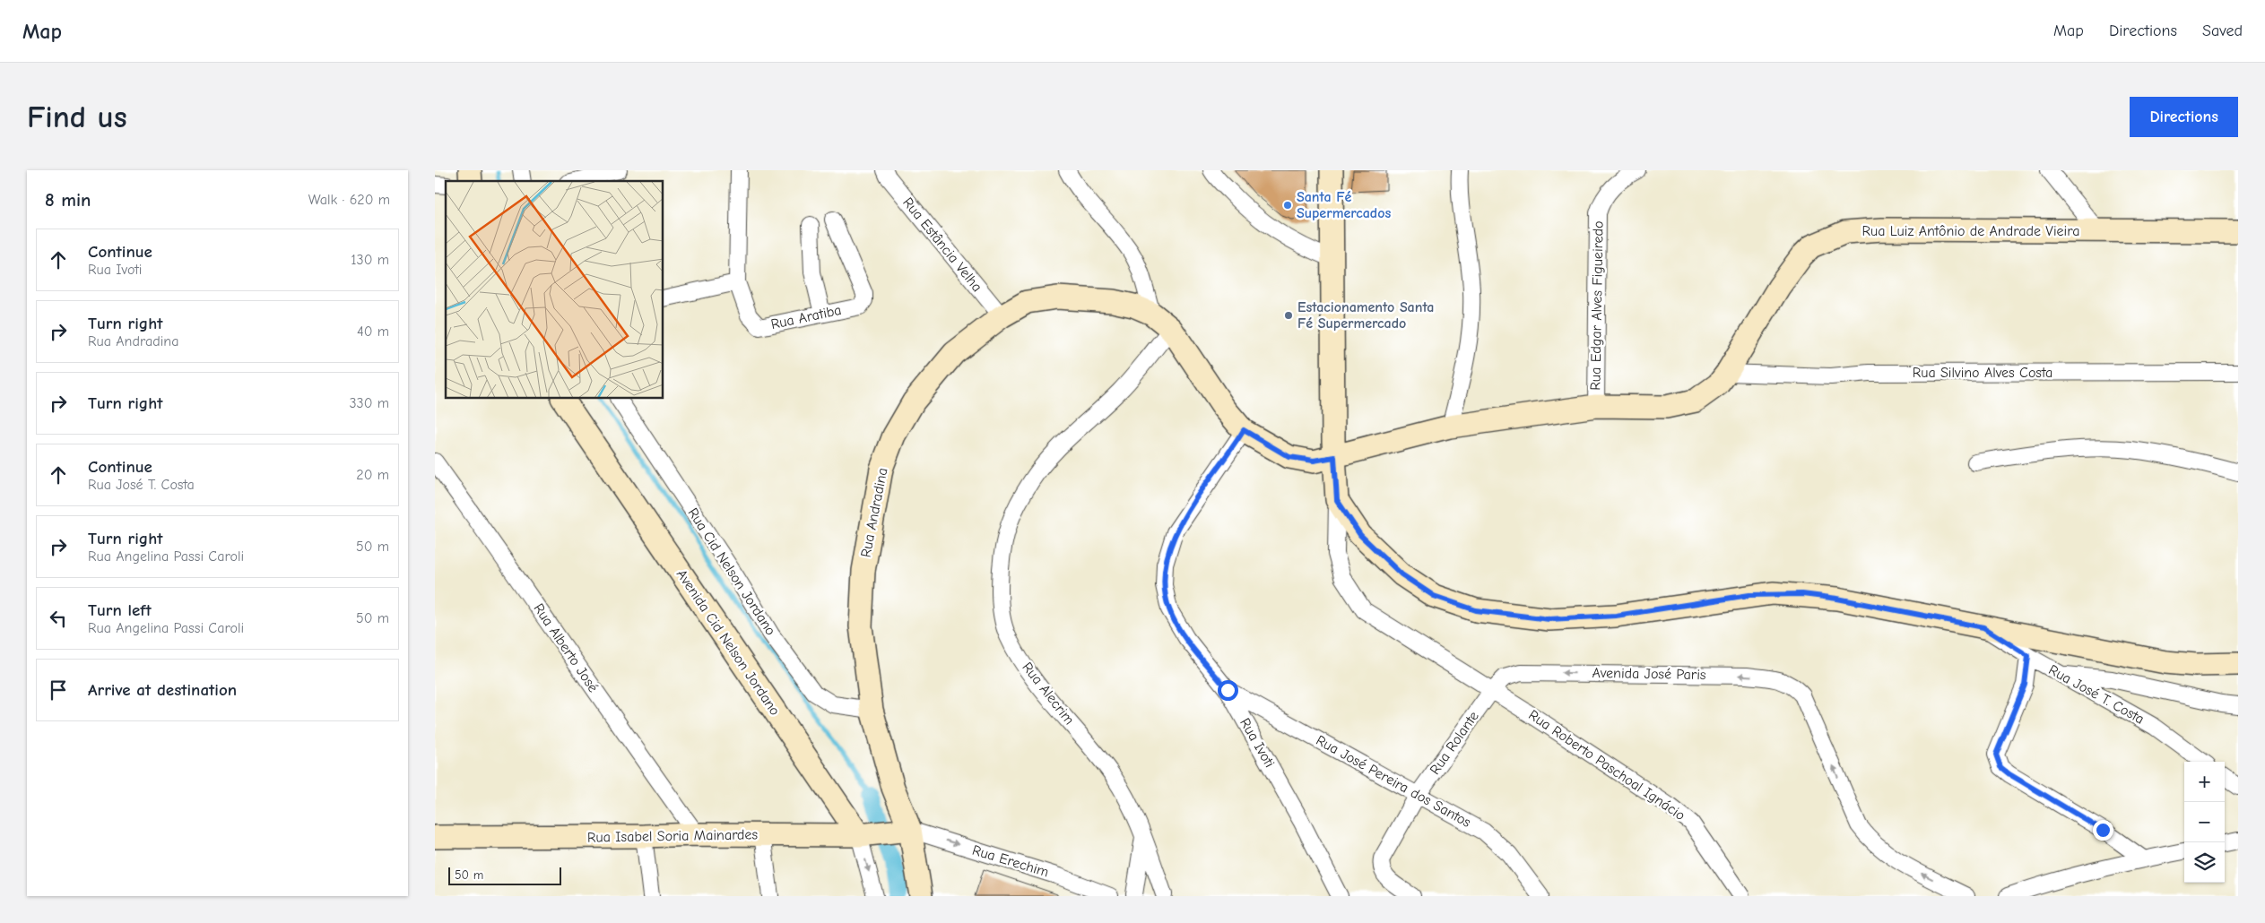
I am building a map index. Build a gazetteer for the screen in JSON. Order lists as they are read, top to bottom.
{
  "streets": {
    "main road": [
      "Rua Luiz Antônio de Andrade Vieira",
      "Rua Andradina",
      "Avenida Cid Nelson Jordano",
      "Rua Isabel Soria Mainardes"
    ],
    "street": [
      "Rua Estância Velha",
      "Rua Edgar Alves Figueiredo",
      "Rua Aratiba",
      "Rua Silvino Alves Costa",
      "Rua Cid Nelson Jordano",
      "Rua Alberto José",
      "Avenida José Paris",
      "Rua Alecrim",
      "Rua José T. Costa",
      "Rua Ivoti",
      "Rua Rolante",
      "Rua Roberto Paschoal Ignácio",
      "Rua José Pereira dos Santos",
      "Rua Erechim"
    ]
  },
  "crossings": [
    ["Rua Luiz Antônio de Andrade Vieira", "Rua Edgar Alves Figueiredo"],
    ["Rua Luiz Antônio de Andrade Vieira", "Rua Silvino Alves Costa"],
    ["Rua Luiz Antônio de Andrade Vieira", "Rua Andradina"],
    ["Rua Estância Velha", "Rua Andradina"],
    ["Rua Andradina", "Rua Cid Nelson Jordano"],
    ["Rua Andradina", "Rua Alecrim"],
    ["Rua Andradina", "Rua Ivoti"],
    ["Rua Andradina", "Rua Isabel Soria Mainardes"],
    ["Rua Andradina", "Rua Erechim"],
    ["Avenida Cid Nelson Jordano", "Rua Isabel Soria Mainardes"],
    ["Rua Alberto José", "Rua Isabel Soria Mainardes"],
    ["Avenida José Paris", "Rua Rolante"],
    ["Avenida José Paris", "Rua Roberto Paschoal Ignácio"],
    ["Rua Ivoti", "Rua José Pereira dos Santos"],
    ["Rua Rolante", "Rua Roberto Paschoal Ignácio"],
    ["Rua Rolante", "Rua José Pereira dos Santos"],
    ["Rua Isabel Soria Mainardes", "Rua Erechim"]
  ],
  "one_way": ["Avenida José Paris", "Rua Erechim"],
  "places": ["Santa Fé Supermercados", "Estacionamento Santa Fé Supermercado"],
  "scale_bar": "50 m",
  "page": {
    "header": "Map",
    "nav": ["Map", "Directions", "Saved"],
    "buttons": "Directions",
    "title": "Find us",
    "heading": ["8 min", "Walk · 620 m"],
    "list": [
      ["Continue", "Rua Ivoti", "130 m"],
      ["Turn right", "Rua Andradina", "40 m"],
      ["Turn right", "330 m"],
      ["Continue", "Rua José T. Costa", "20 m"],
      ["Turn right", "Rua Angelina Passi Caroli", "50 m"],
      ["Turn left", "Rua Angelina Passi Caroli", "50 m"],
      "Arrive at destination"
    ],
    "map_buttons": ["+", "−"],
    "scale": "50 m"
  }
}
